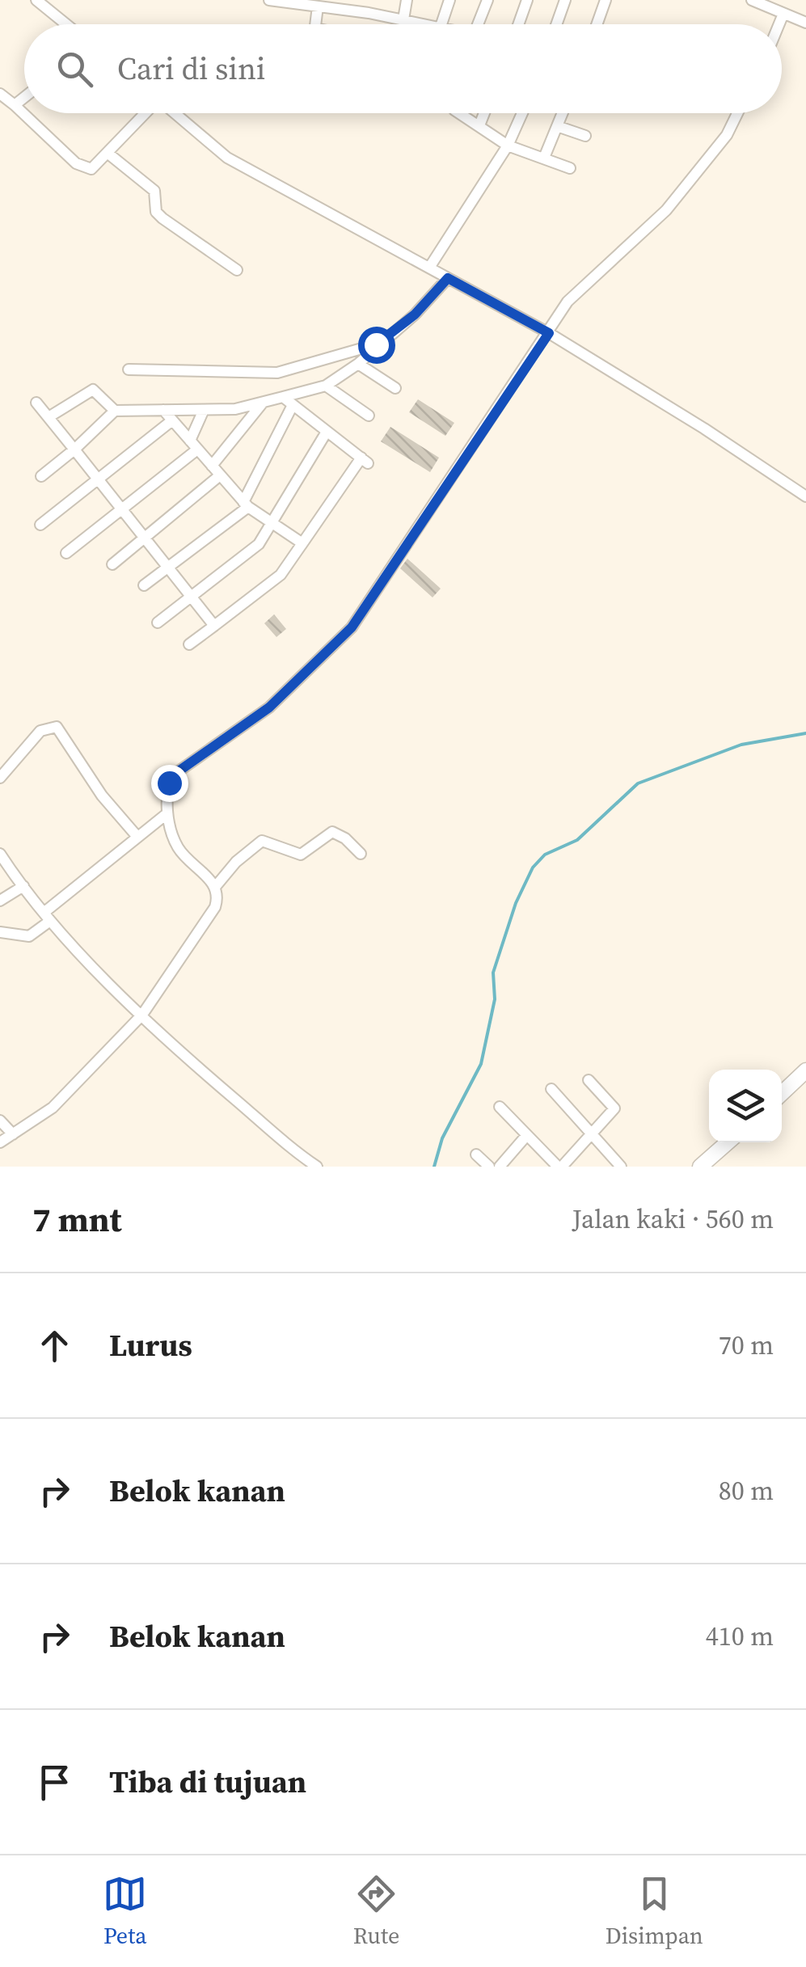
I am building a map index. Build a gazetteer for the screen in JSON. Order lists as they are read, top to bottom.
{
  "page": {
    "search": "Cari di sini",
    "heading": ["7 mnt", "Jalan kaki · 560 m"],
    "list": [
      ["Lurus", "70 m"],
      ["Belok kanan", "80 m"],
      ["Belok kanan", "410 m"],
      "Tiba di tujuan"
    ],
    "nav": ["Peta", "Rute", "Disimpan"]
  }
}
